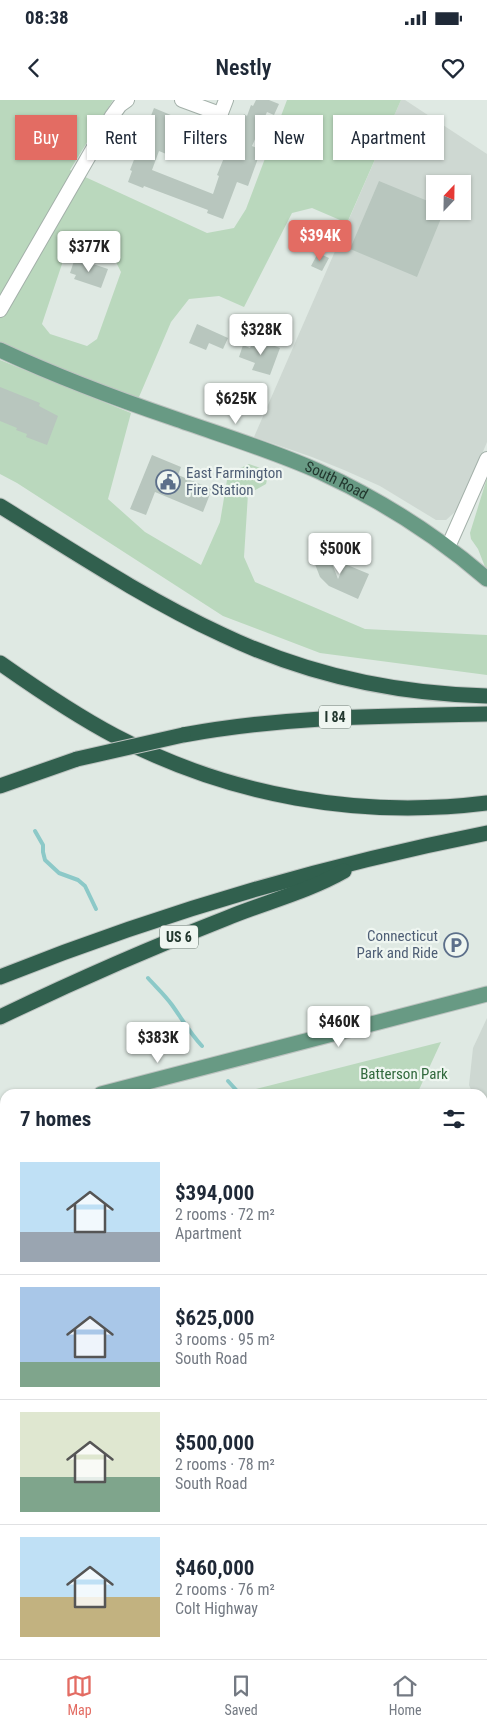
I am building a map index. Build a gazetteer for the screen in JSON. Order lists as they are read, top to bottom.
{
  "streets": {
    "highway": ["I 84", "US 6"],
    "main road": ["South Road"]
  },
  "parks": ["Batterson Park"],
  "places": {
    "public building": ["East Farmington Fire Station"],
    "parking": ["Connecticut Park and Ride"]
  },
  "north": "top",
  "page": {
    "status": "08:38",
    "header": "Nestly",
    "chip": [
      "Buy",
      "Rent",
      "Filters",
      "New",
      "Apartment"
    ],
    "price": [
      "$394K",
      "$377K",
      "$328K",
      "$625K",
      "$500K",
      "$460K",
      "$383K"
    ],
    "heading": "7 homes",
    "list": [
      {
        "name": "$394,000",
        "note": "2 rooms · 72 m² · Apartment"
      },
      {
        "name": "$625,000",
        "note": "3 rooms · 95 m² · South Road"
      },
      {
        "name": "$500,000",
        "note": "2 rooms · 78 m² · South Road"
      },
      {
        "name": "$460,000",
        "note": "2 rooms · 76 m² · Colt Highway"
      }
    ],
    "tabs": ["Map", "Saved", "Home"]
  }
}
